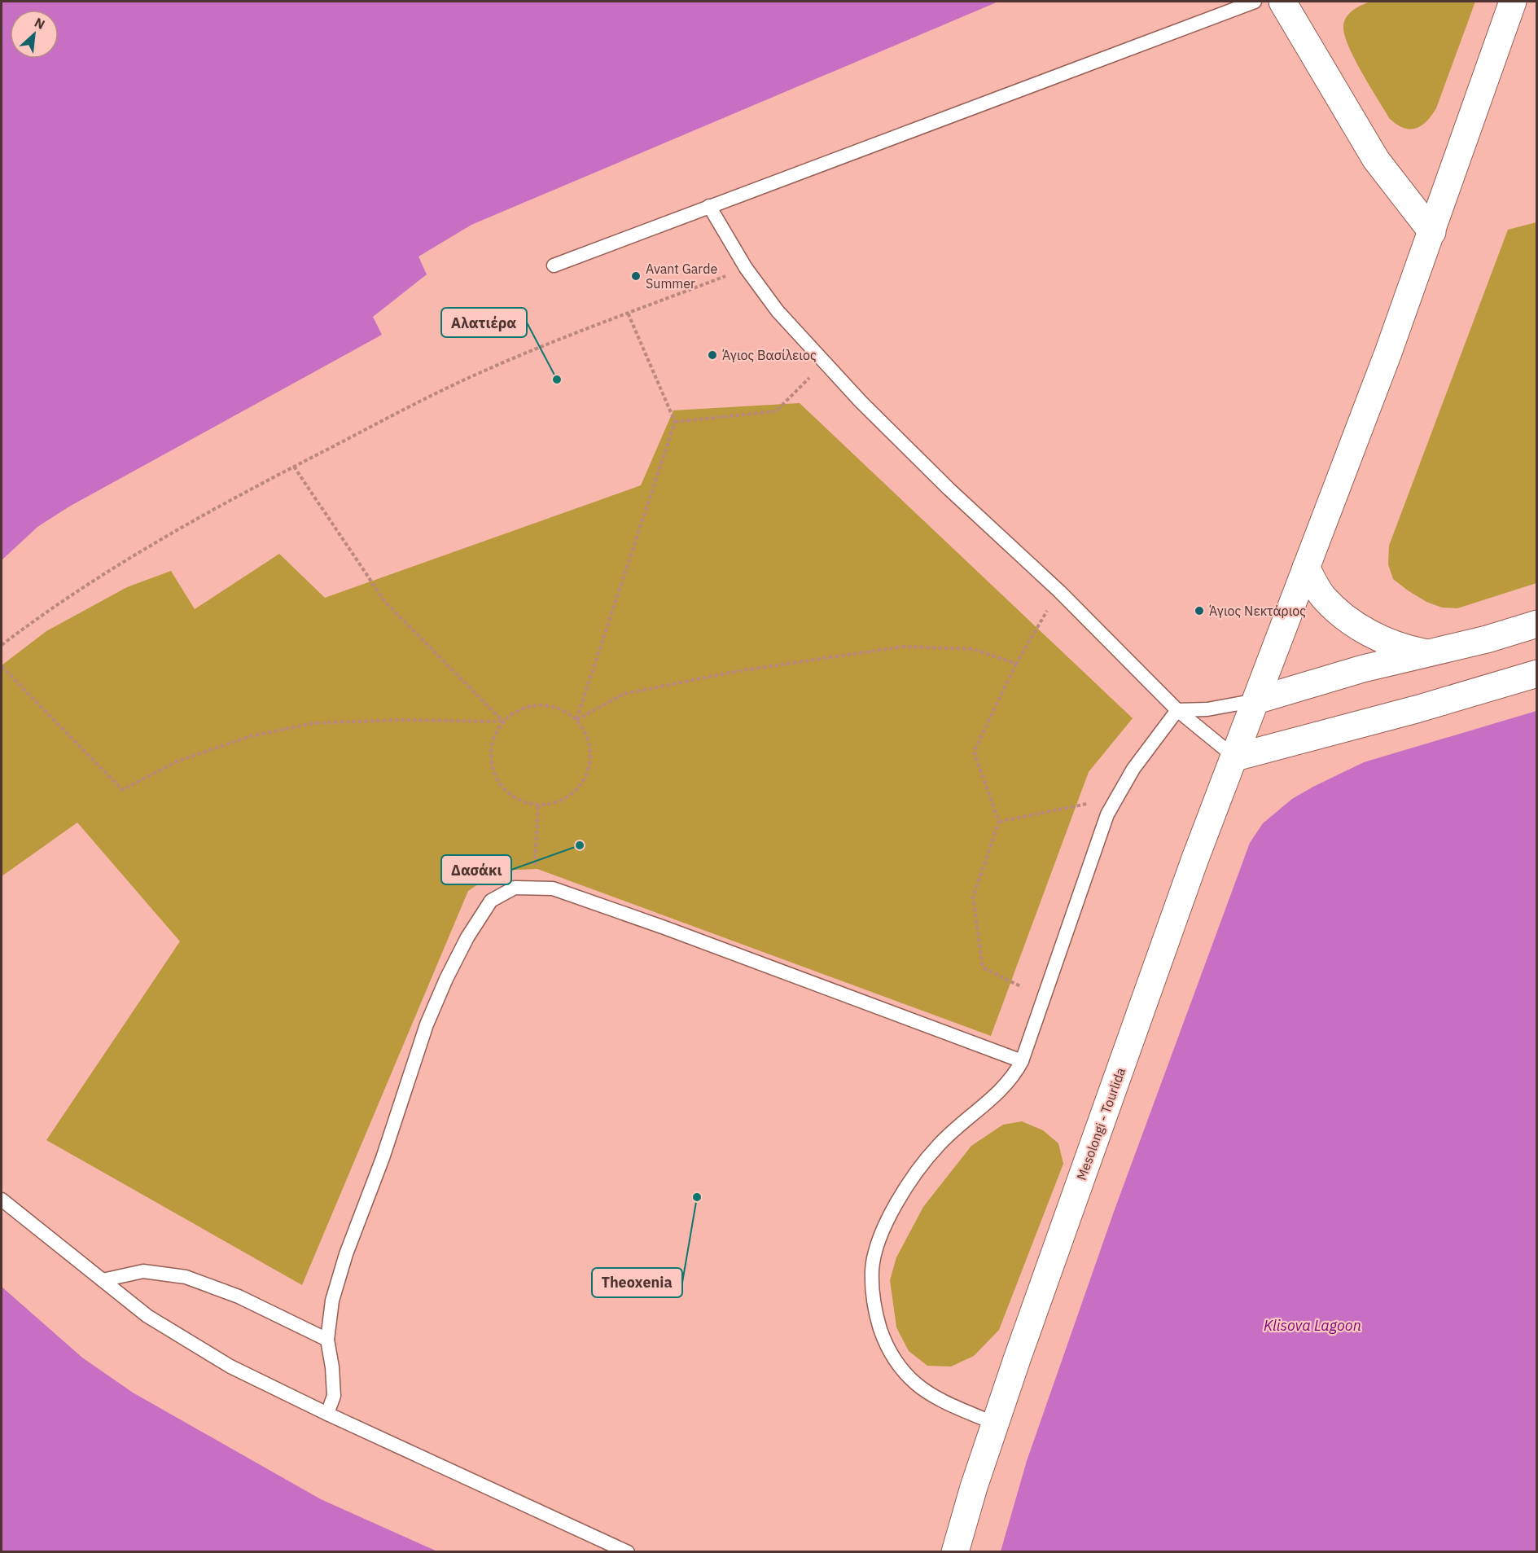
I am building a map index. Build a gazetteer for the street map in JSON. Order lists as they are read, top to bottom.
{
  "streets": {
    "main road": ["Mesolongi - Tourlida"]
  },
  "water": ["Klisova Lagoon"],
  "places": [
    "Avant Garde Summer",
    "Άγιος Βασίλειος",
    "Αλατιέρα",
    "Άγιος Νεκτάριος",
    "Δασάκι",
    "Theoxenia"
  ],
  "north": "top right"
}
